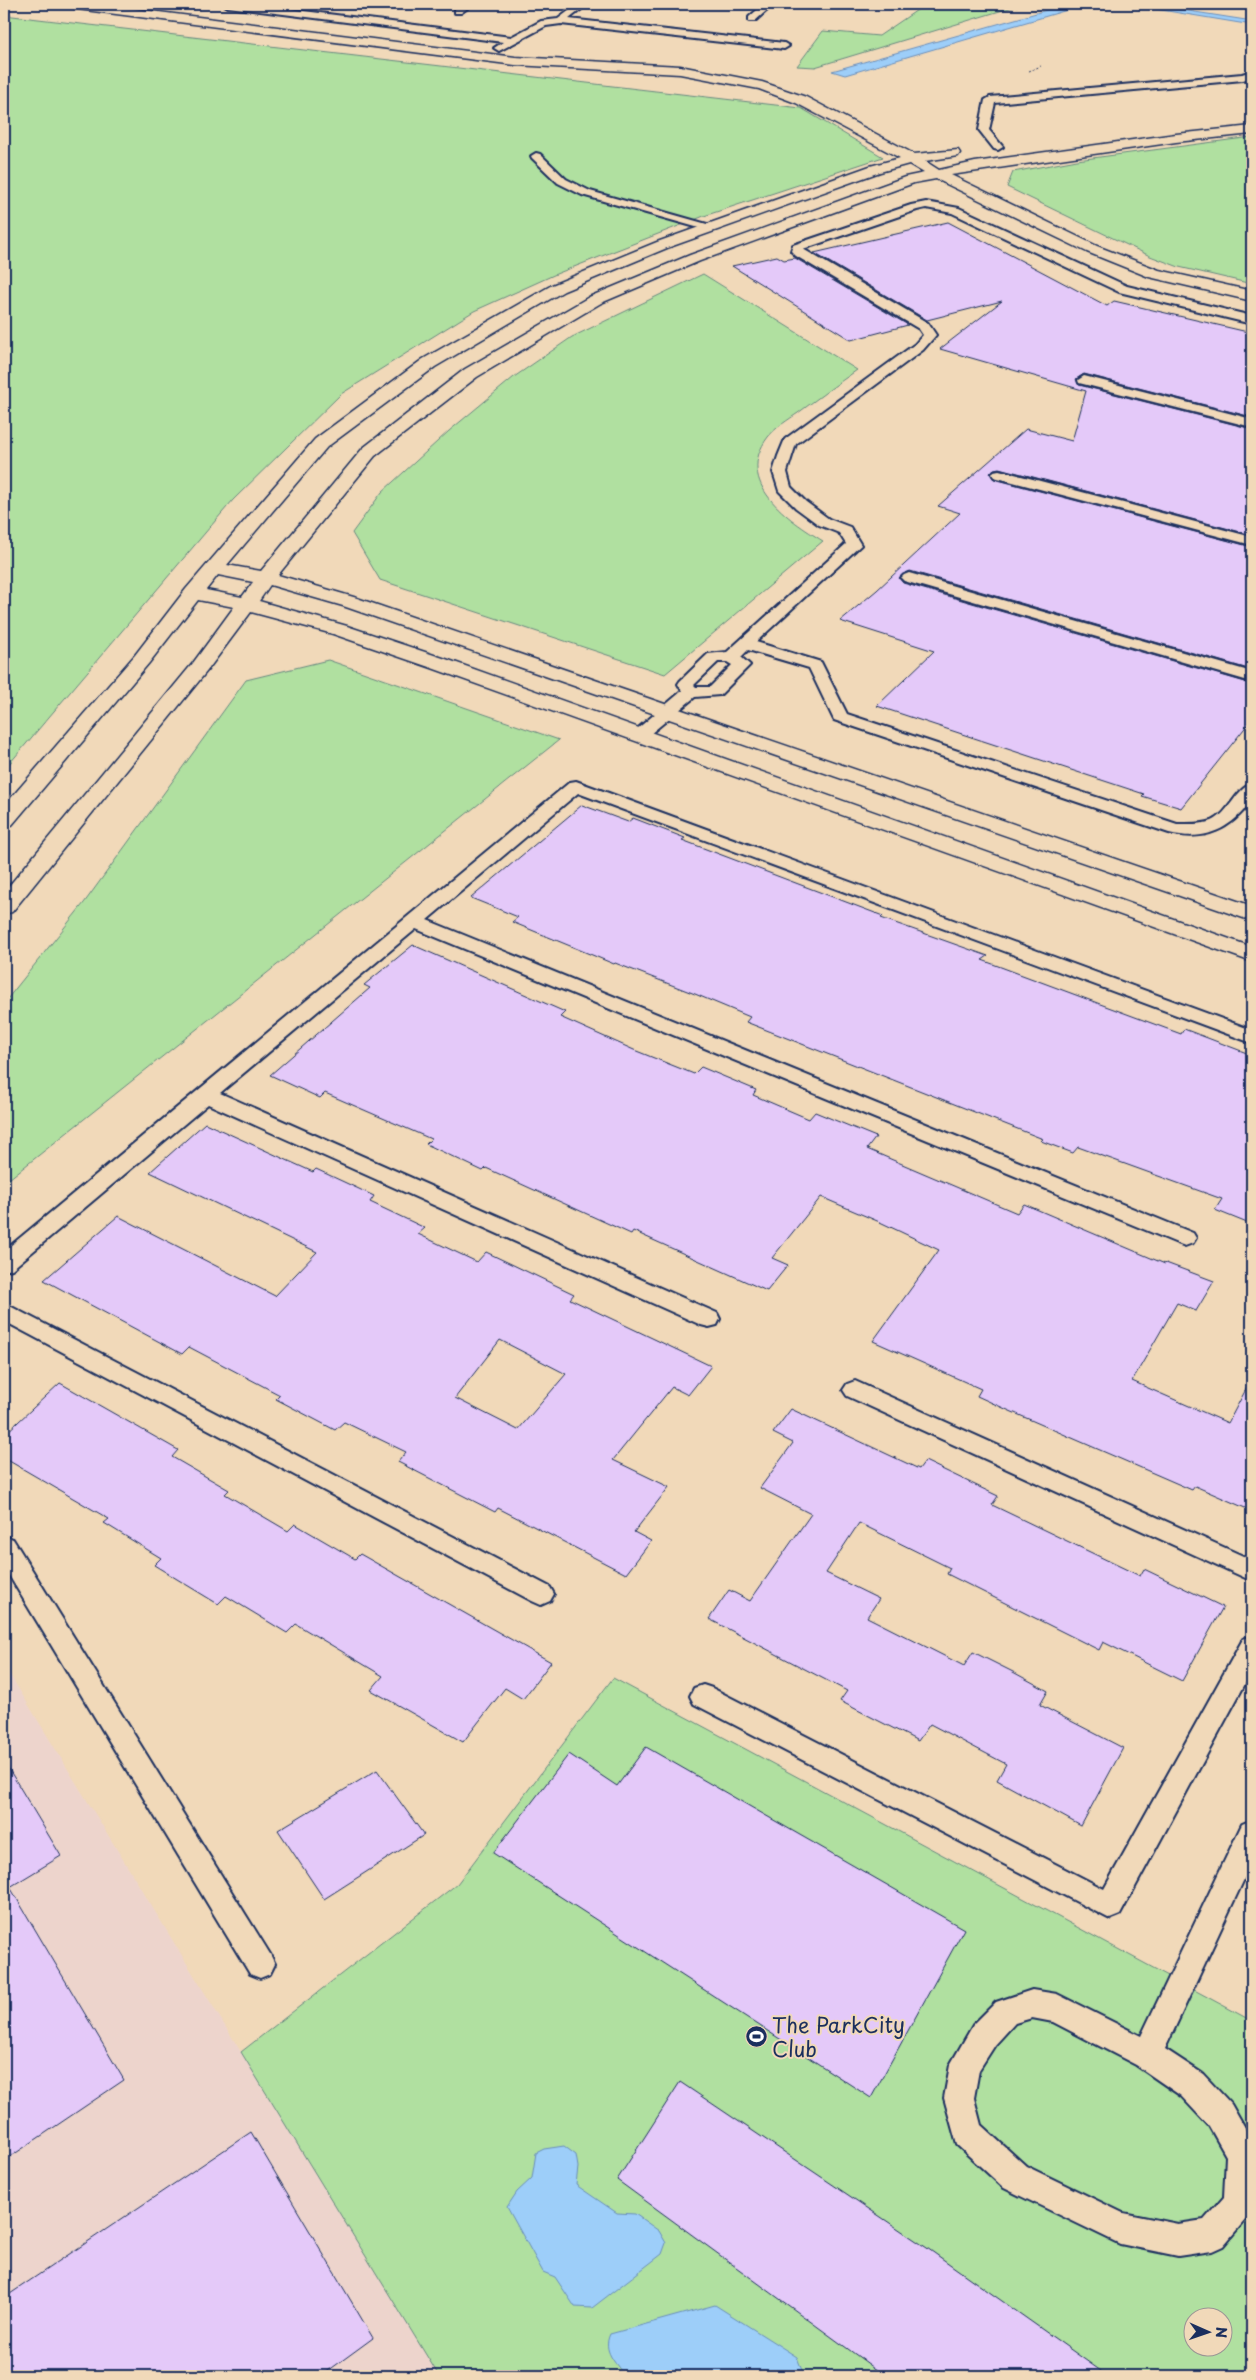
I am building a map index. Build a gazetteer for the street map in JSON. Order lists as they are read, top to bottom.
{
  "places": {
    "sports": ["The ParkCity Club"]
  },
  "north": "right"
}
